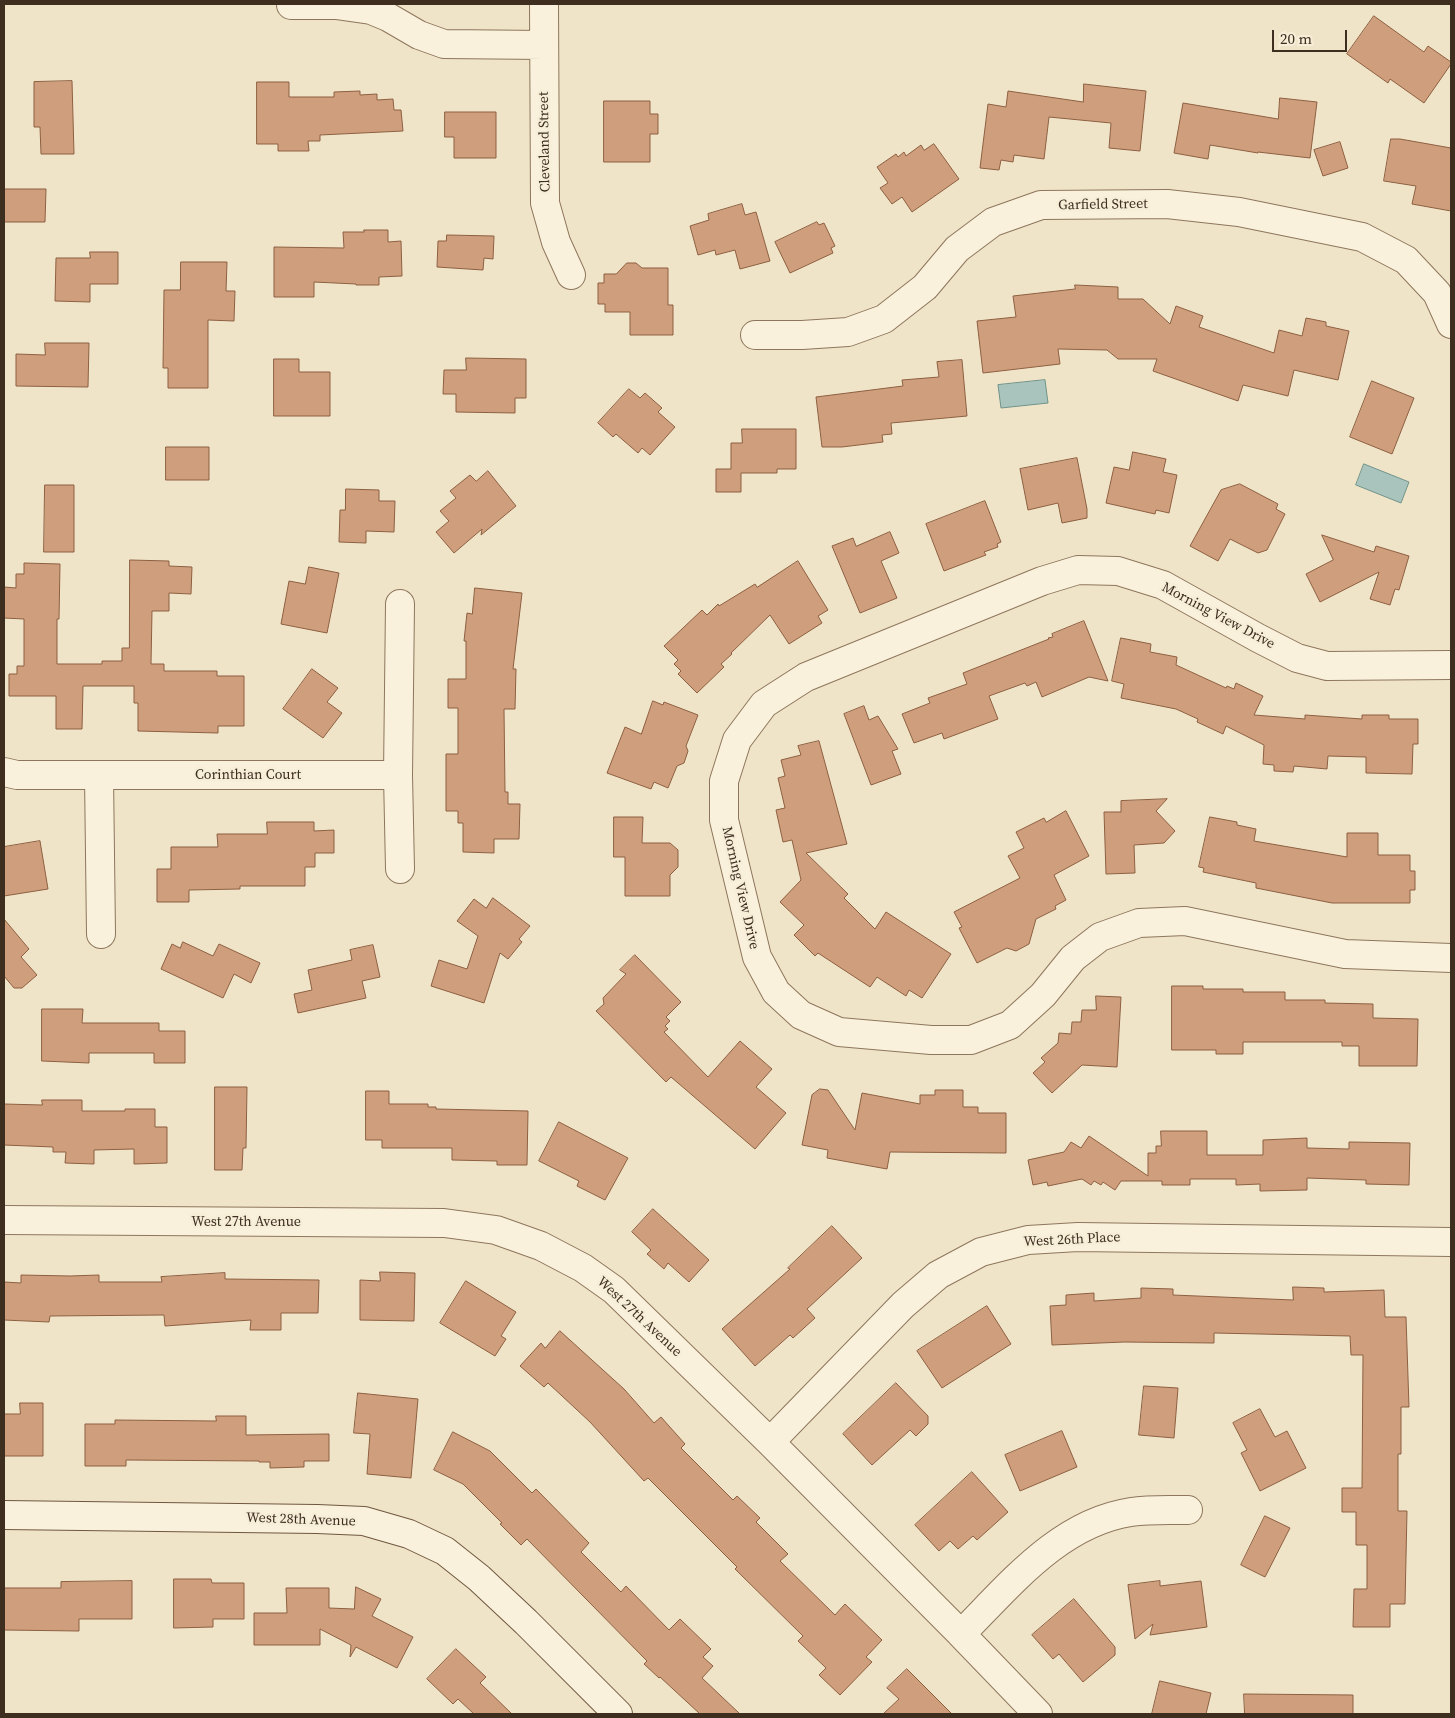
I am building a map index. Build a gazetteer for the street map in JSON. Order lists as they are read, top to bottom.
{
  "streets": {
    "street": [
      "Cleveland Street",
      "Garfield Street",
      "Morning View Drive",
      "Corinthian Court",
      "West 27th Avenue",
      "West 26th Place",
      "West 28th Avenue"
    ]
  },
  "crossings": [
    ["West 27th Avenue", "West 26th Place"]
  ],
  "scale_bar": "20 m"
}
